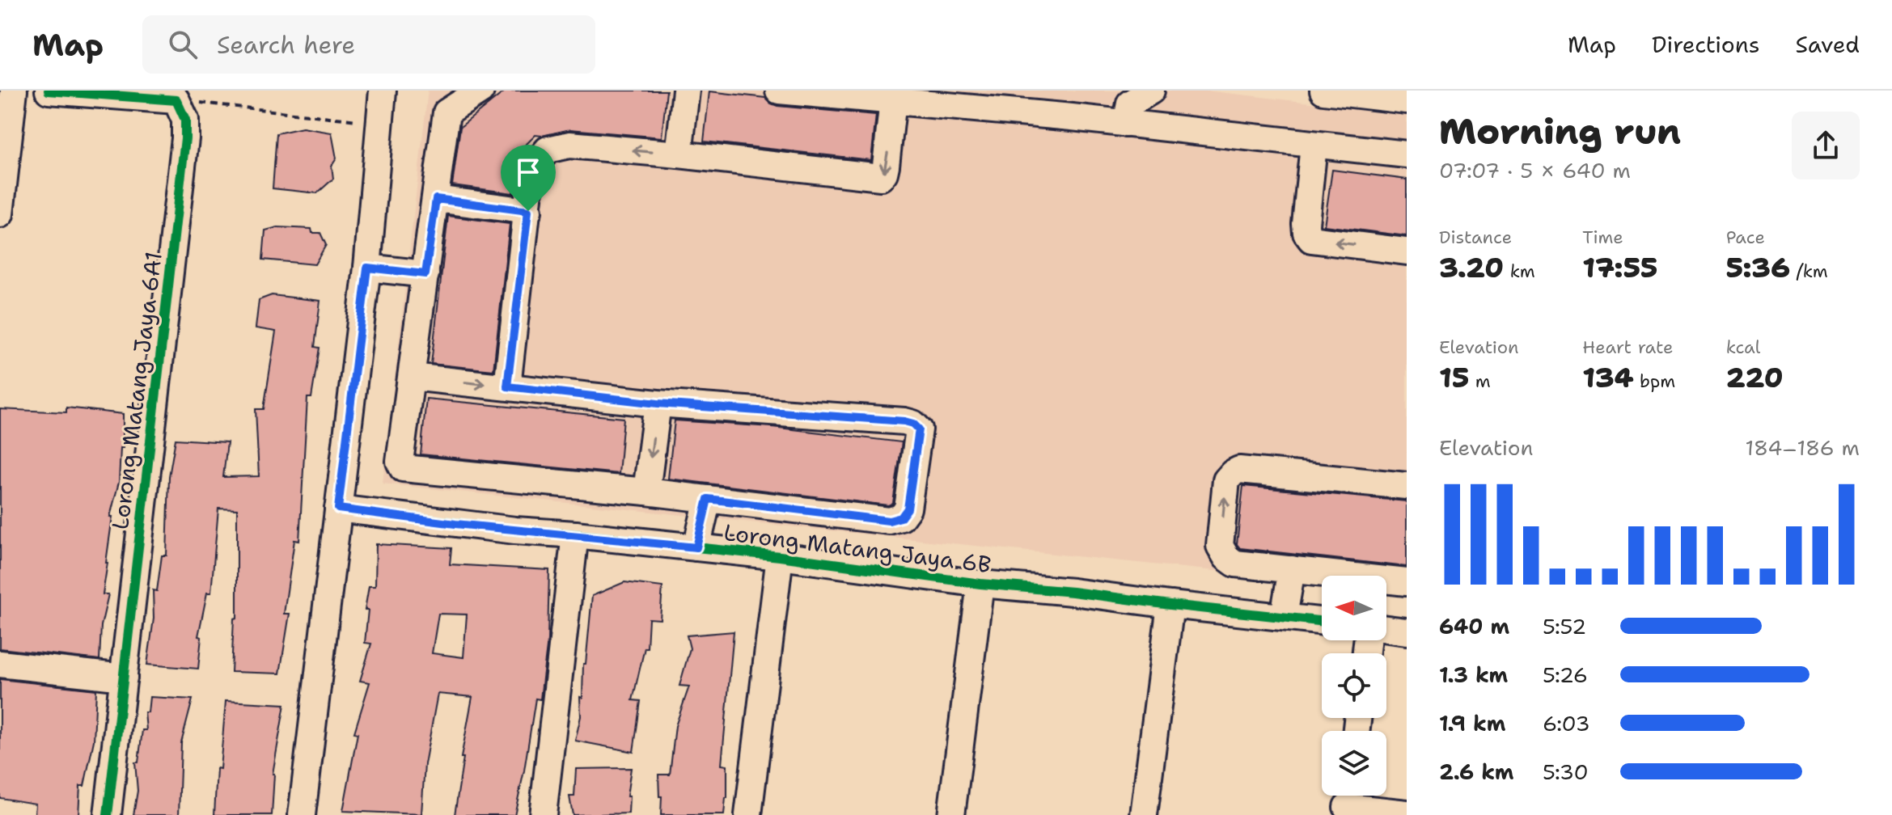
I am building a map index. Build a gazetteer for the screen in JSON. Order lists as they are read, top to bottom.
{
  "streets": {
    "street": ["Lorong Matang Jaya 6A1", "Lorong Matang Jaya 6B"]
  },
  "north": "left",
  "page": {
    "header": "Map",
    "search": "Search here",
    "nav": ["Map", "Directions", "Saved"],
    "heading": ["Morning run", "07:07 · 5 × 640 m"],
    "stats": [
      ["Distance", "3.20 km"],
      ["Time", "17:55"],
      ["Pace", "5:36 /km"],
      ["Elevation", "15 m"],
      ["Heart rate", "134 bpm"],
      ["kcal", "220"]
    ],
    "chart": ["Elevation", "184–186 m"],
    "list": [
      {
        "name": "640 m",
        "note": "5:52"
      },
      {
        "name": "1.3 km",
        "note": "5:26"
      },
      {
        "name": "1.9 km",
        "note": "6:03"
      },
      {
        "name": "2.6 km",
        "note": "5:30"
      }
    ]
  }
}
